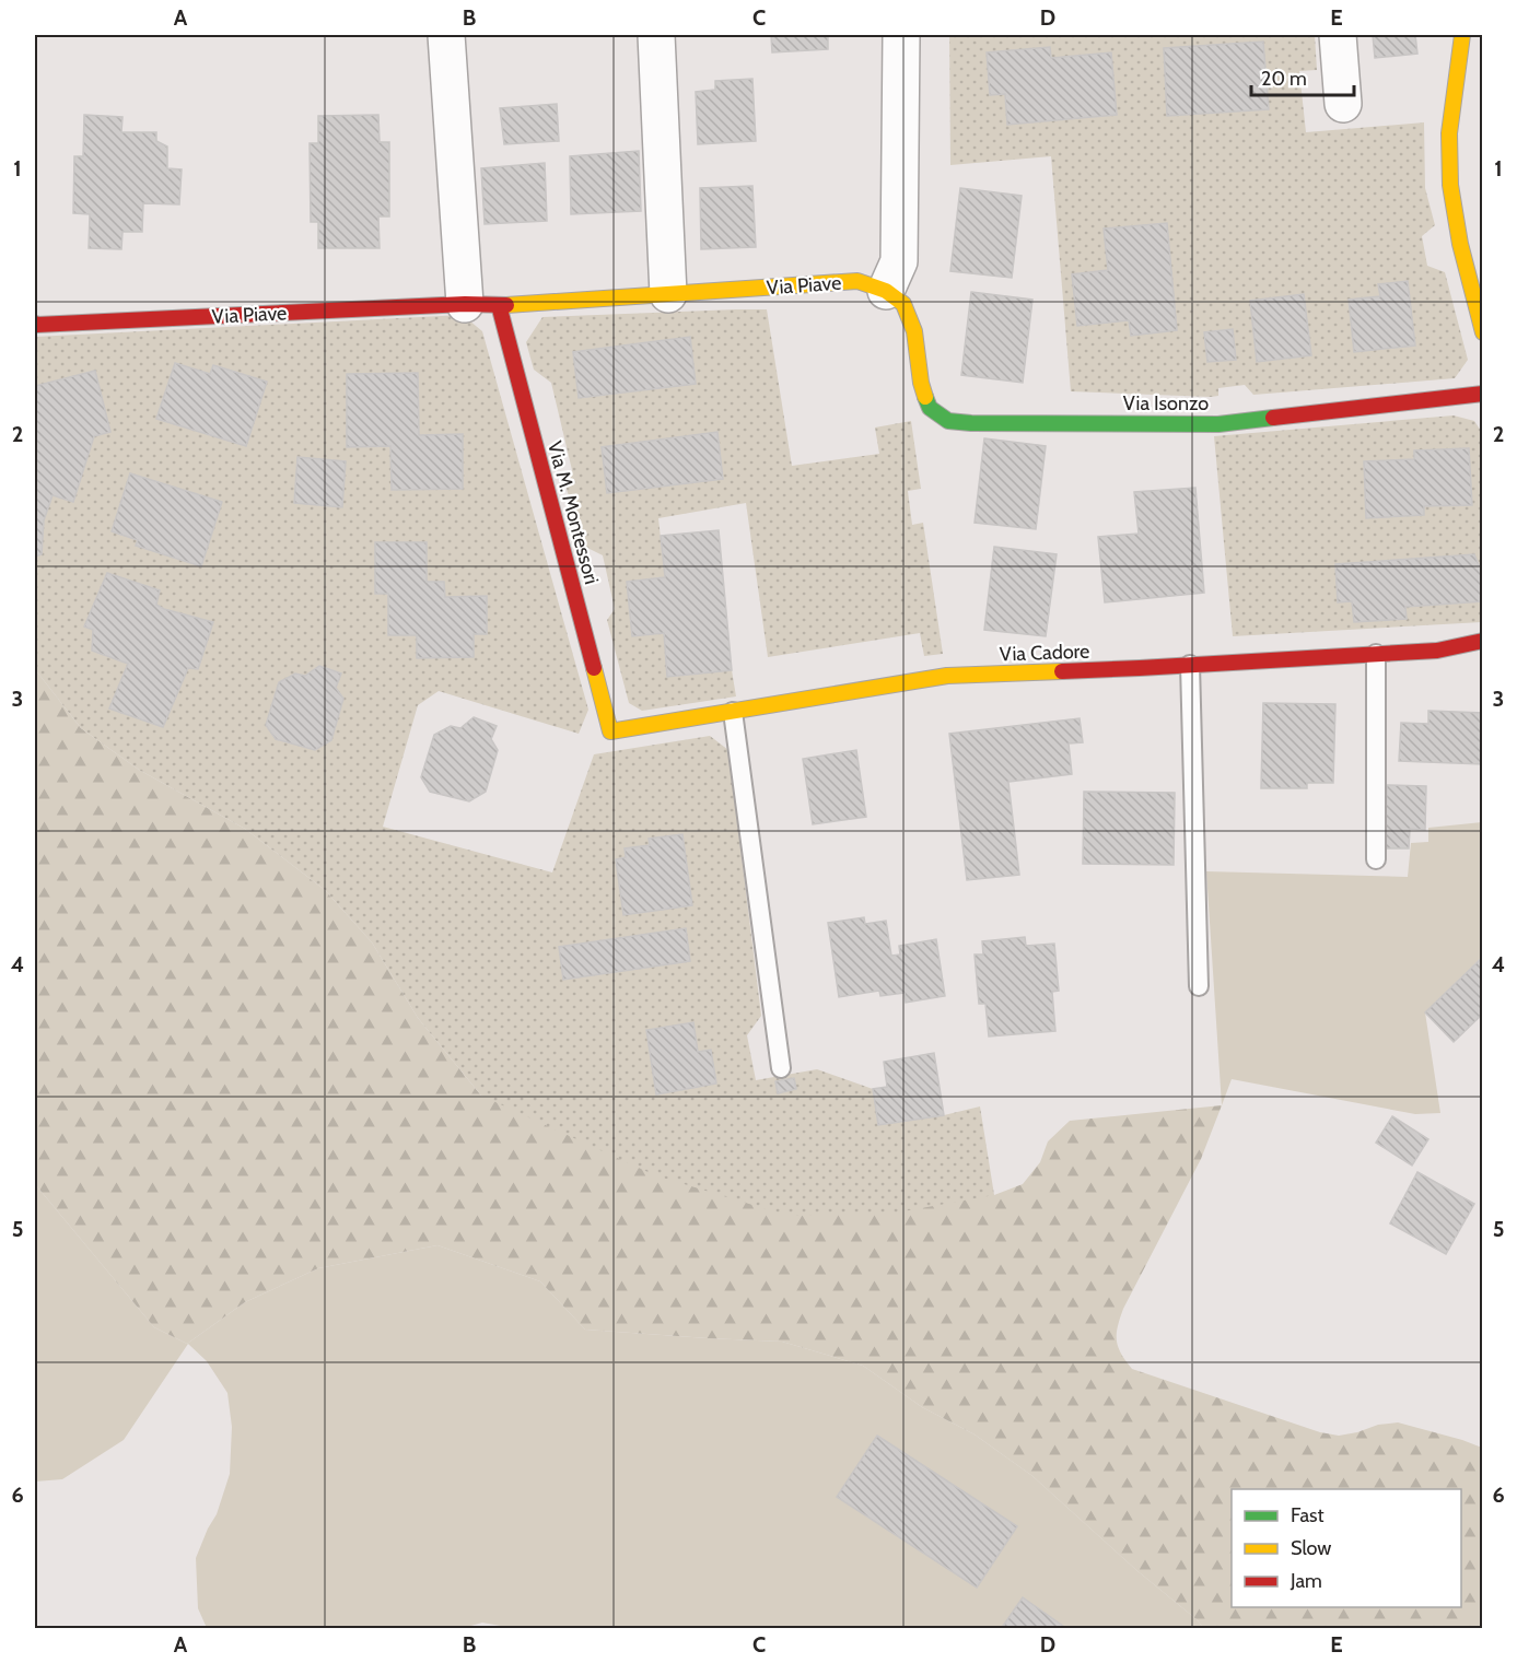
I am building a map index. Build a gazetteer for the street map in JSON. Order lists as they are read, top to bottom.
{
  "streets": {
    "street": [
      "Via Piave",
      "Via Isonzo",
      "Via M. Montessori",
      "Via Cadore"
    ]
  },
  "crossings": [
    ["Via Piave", "Via Isonzo"],
    ["Via Piave", "Via M. Montessori"],
    ["Via M. Montessori", "Via Cadore"]
  ],
  "legend": ["Fast", "Slow", "Jam"],
  "scale_bar": "20 m",
  "grid": {
    "columns": [
      "A",
      "B",
      "C",
      "D",
      "E"
    ],
    "rows": [
      "1",
      "2",
      "3",
      "4",
      "5",
      "6"
    ]
  }
}
